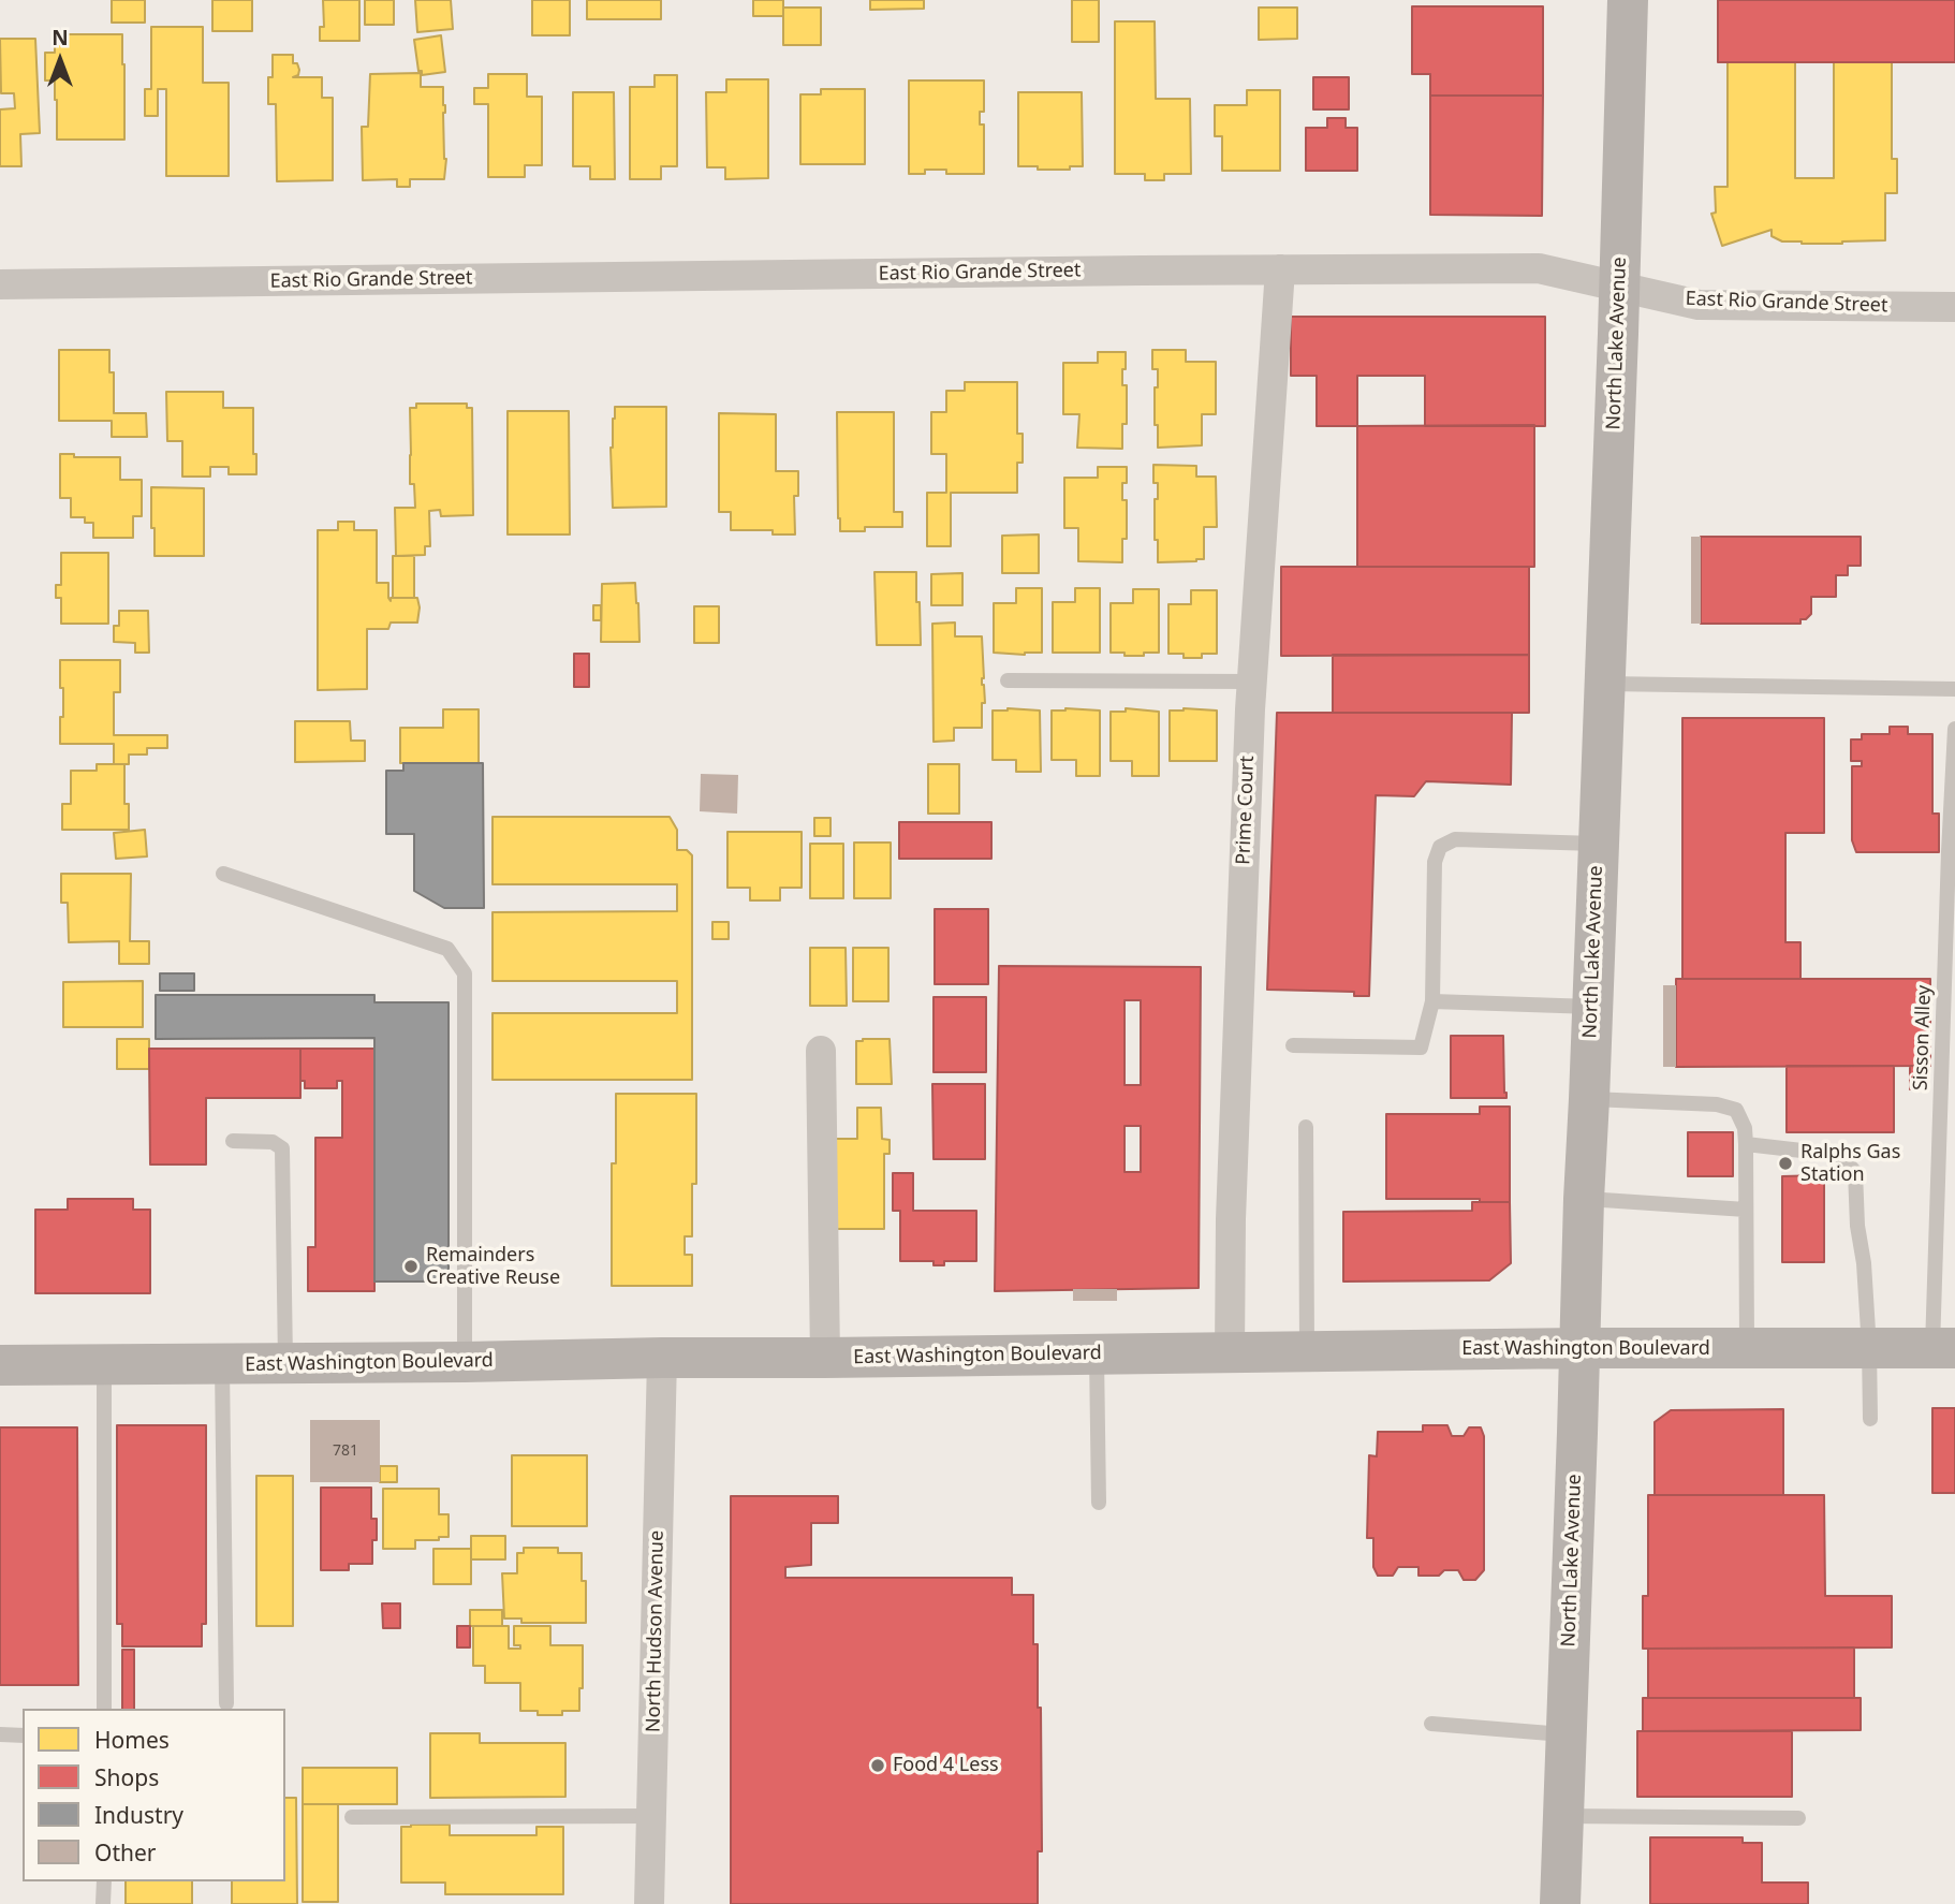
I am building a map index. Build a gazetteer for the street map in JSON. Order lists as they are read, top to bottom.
{
  "streets": {
    "main road": ["North Lake Avenue", "East Washington Boulevard"],
    "street": ["East Rio Grande Street", "Prime Court", "North Hudson Avenue"],
    "lane": ["Sisson Alley"]
  },
  "crossings": [
    ["East Rio Grande Street", "North Lake Avenue"],
    ["East Rio Grande Street", "Prime Court"],
    ["North Lake Avenue", "East Washington Boulevard"],
    ["Prime Court", "East Washington Boulevard"],
    ["Sisson Alley", "East Washington Boulevard"],
    ["East Washington Boulevard", "North Hudson Avenue"]
  ],
  "places": ["Ralphs Gas Station", "Remainders Creative Reuse", "Food 4 Less"],
  "house_numbers": ["781"],
  "legend": [
    "Homes",
    "Shops",
    "Industry",
    "Other"
  ],
  "north": "top"
}
